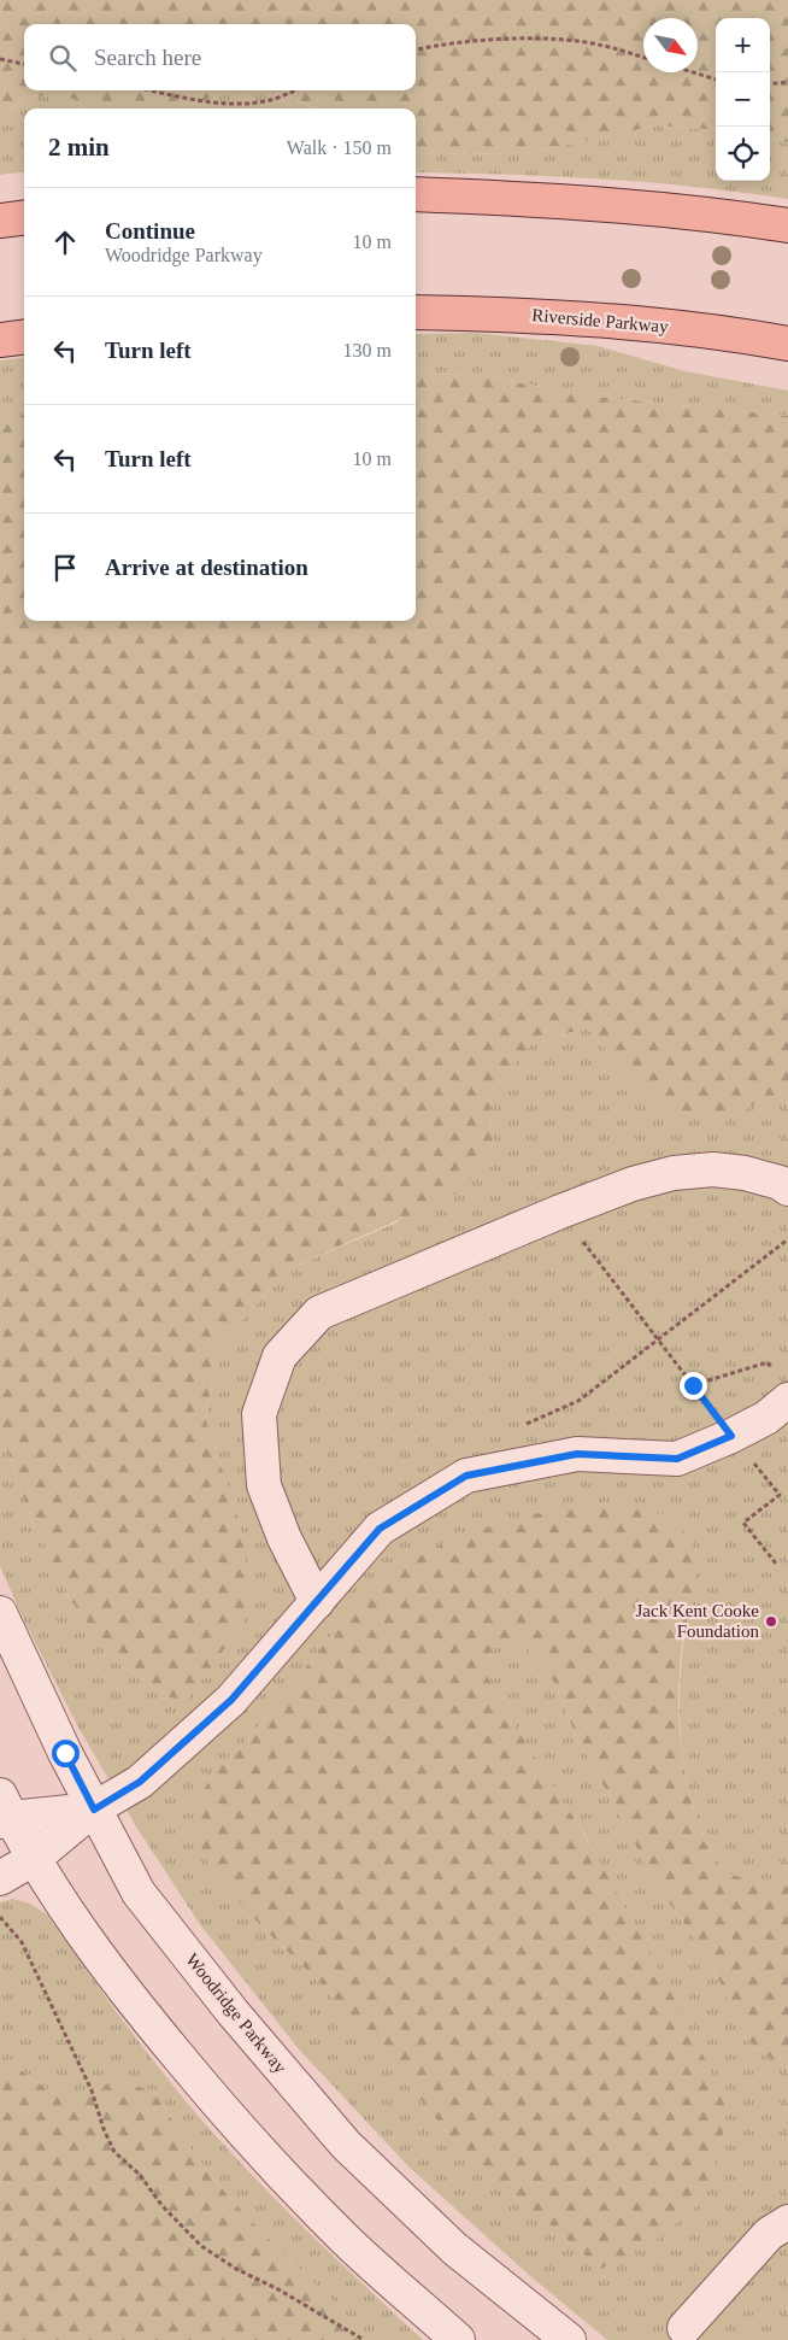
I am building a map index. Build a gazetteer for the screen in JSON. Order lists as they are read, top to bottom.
{
  "streets": {
    "main road": ["Riverside Parkway"],
    "street": ["Woodridge Parkway"]
  },
  "places": ["Jack Kent Cooke Foundation"],
  "north": "bottom right",
  "page": {
    "map_buttons": ["+", "−"],
    "search": "Search here",
    "heading": ["2 min", "Walk · 150 m"],
    "list": [
      ["Continue", "Woodridge Parkway", "10 m"],
      ["Turn left", "130 m"],
      ["Turn left", "10 m"],
      "Arrive at destination"
    ]
  }
}
